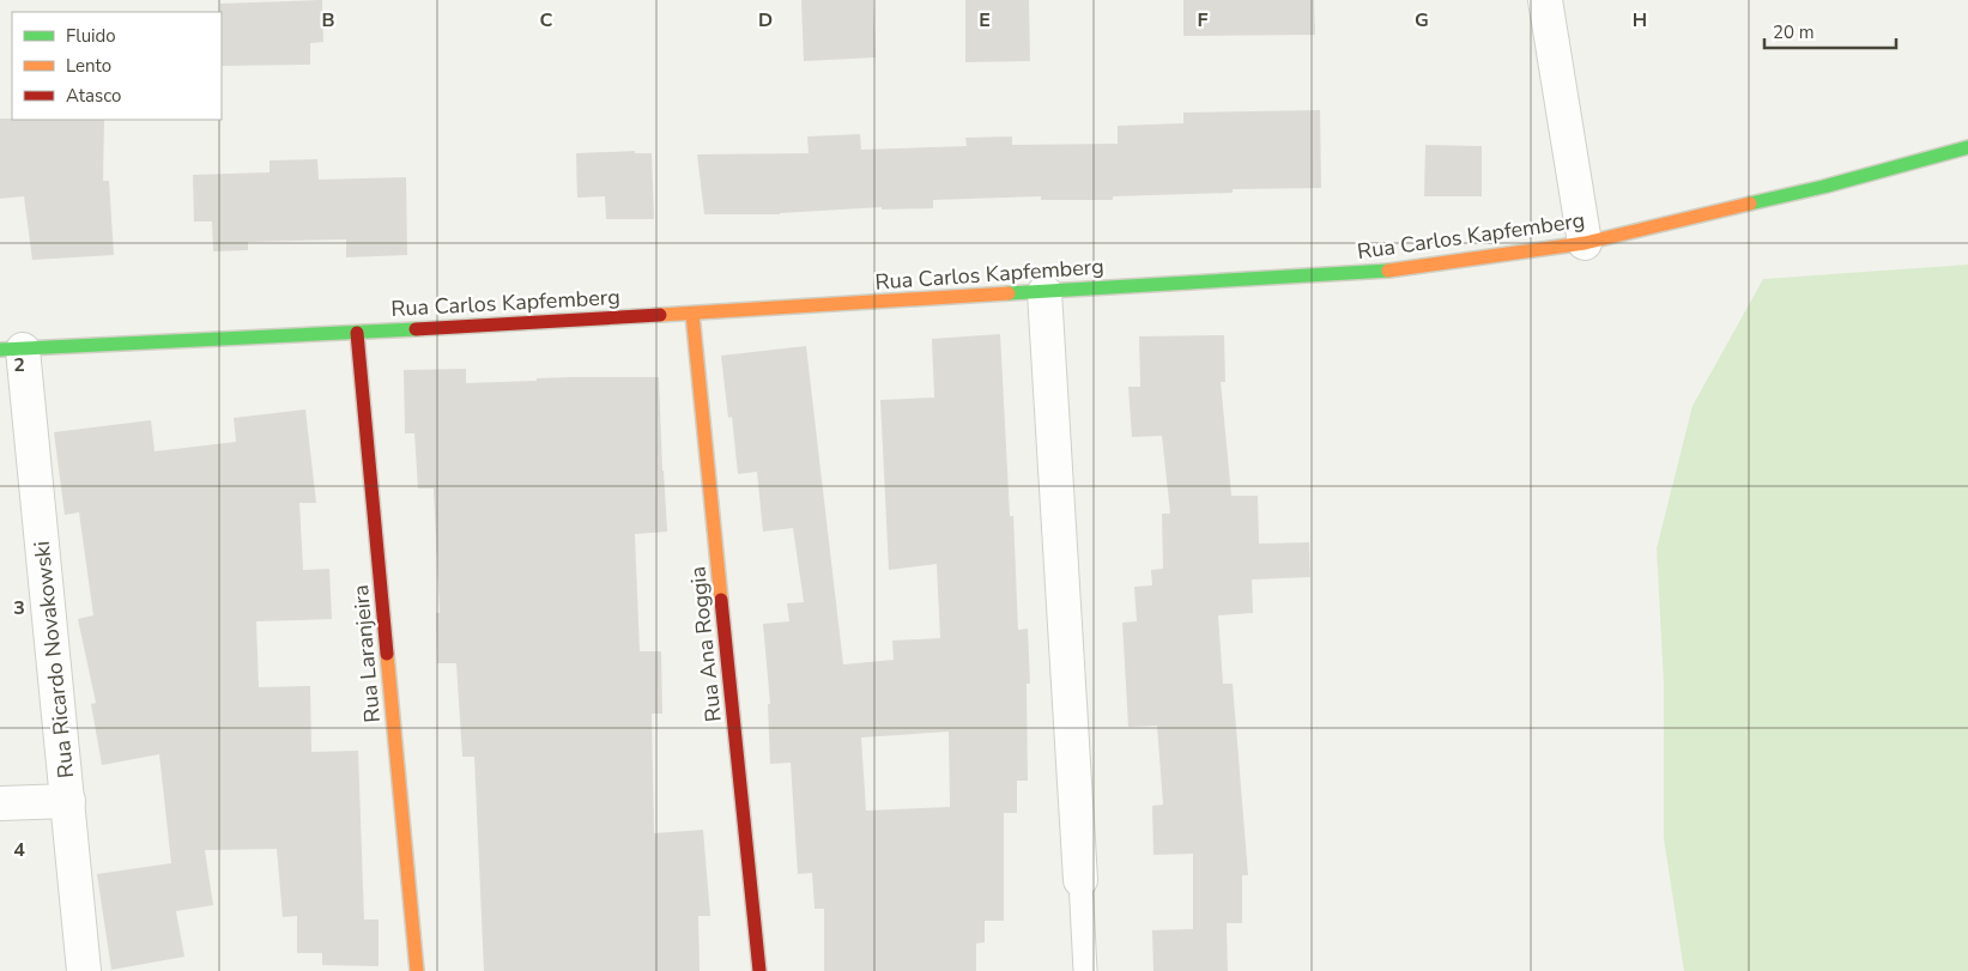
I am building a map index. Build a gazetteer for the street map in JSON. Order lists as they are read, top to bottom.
{
  "streets": {
    "street": [
      "Rua Carlos Kapfemberg",
      "Rua Ana Roggia",
      "Rua Laranjeira",
      "Rua Ricardo Novakowski"
    ]
  },
  "crossings": [
    ["Rua Carlos Kapfemberg", "Rua Ana Roggia"],
    ["Rua Carlos Kapfemberg", "Rua Laranjeira"],
    ["Rua Carlos Kapfemberg", "Rua Ricardo Novakowski"]
  ],
  "legend": ["Fluido", "Lento", "Atasco"],
  "scale_bar": "20 m",
  "grid": {
    "columns": [
      "B",
      "C",
      "D",
      "E",
      "F",
      "G",
      "H"
    ],
    "rows": ["2", "3", "4"]
  }
}
